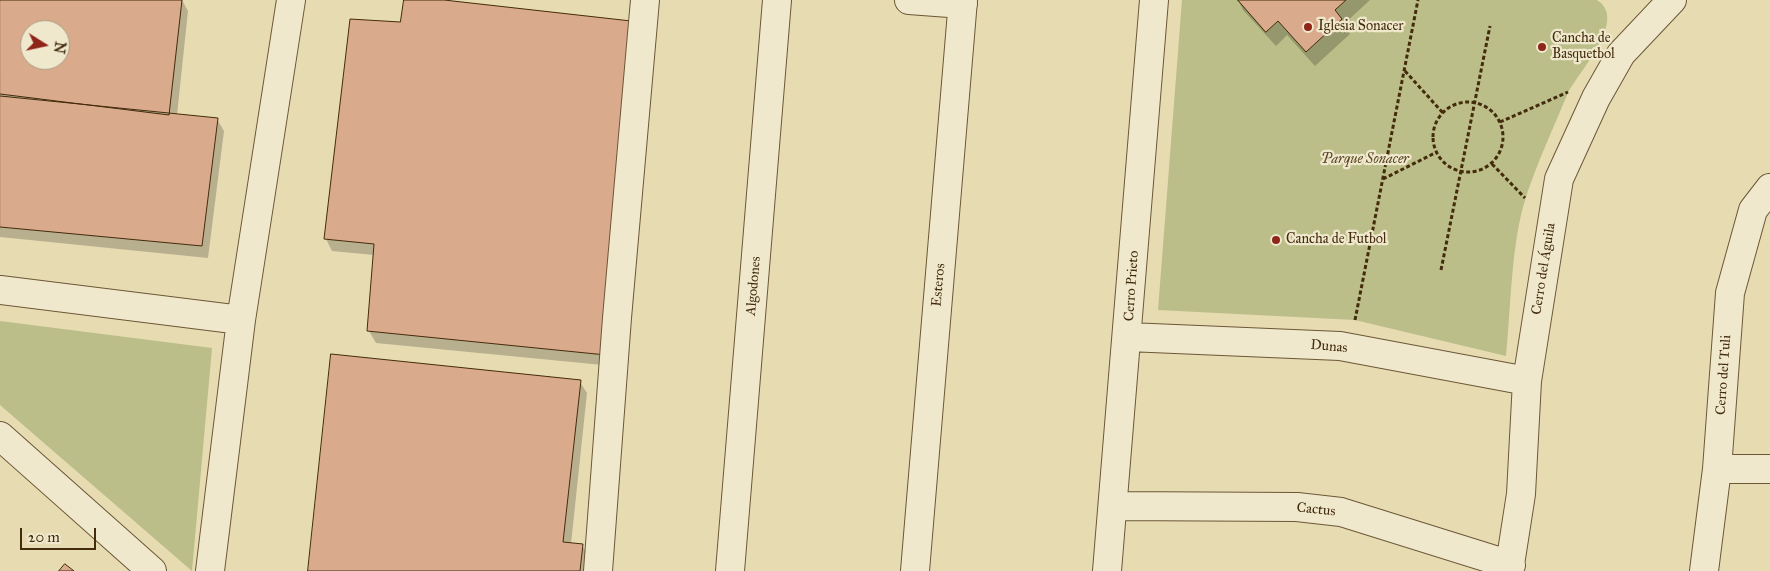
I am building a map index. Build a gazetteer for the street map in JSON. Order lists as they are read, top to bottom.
{
  "streets": {
    "street": [
      "Cerro del Águila",
      "Esteros",
      "Algodones",
      "Cerro Prieto",
      "Dunas",
      "Cerro del Tuli",
      "Cactus"
    ]
  },
  "crossings": [
    ["Cerro del Águila", "Dunas"],
    ["Cerro del Águila", "Cactus"],
    ["Cerro Prieto", "Dunas"],
    ["Cerro Prieto", "Cactus"]
  ],
  "parks": ["Parque Sonacer"],
  "places": ["Iglesia Sonacer", "Cancha de Basquetbol", "Cancha de Futbol"],
  "scale_bar": "20 m",
  "north": "right"
}
